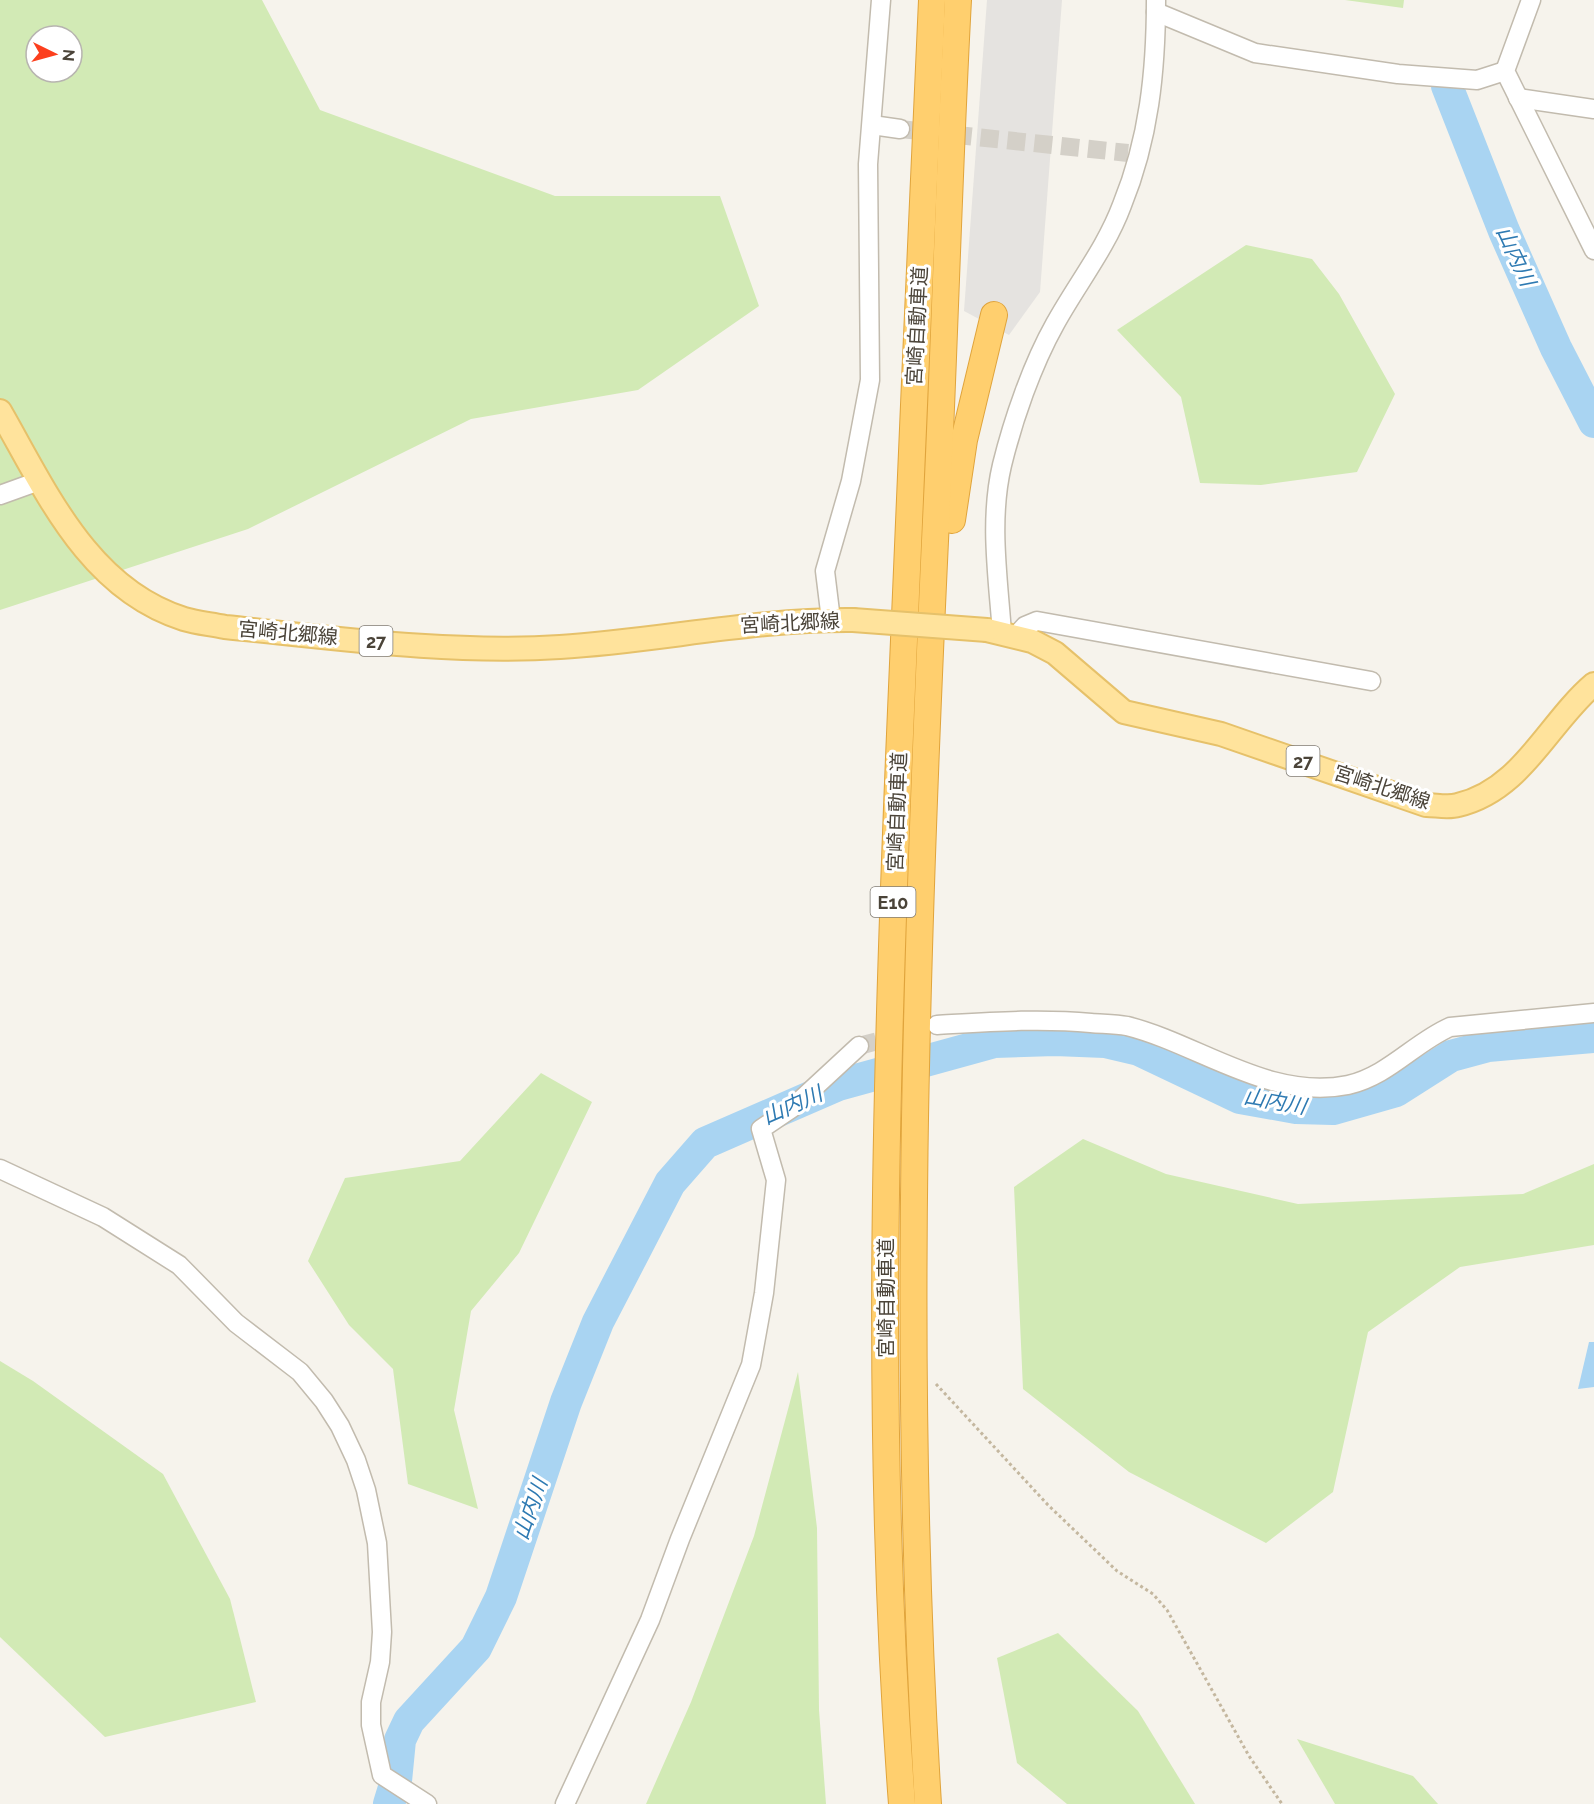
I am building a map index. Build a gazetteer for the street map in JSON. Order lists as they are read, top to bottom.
{
  "streets": {
    "highway": ["宮崎自動車道", "E10"],
    "main road": ["宮崎北郷線", "27"]
  },
  "water": ["山内川"],
  "north": "right"
}
